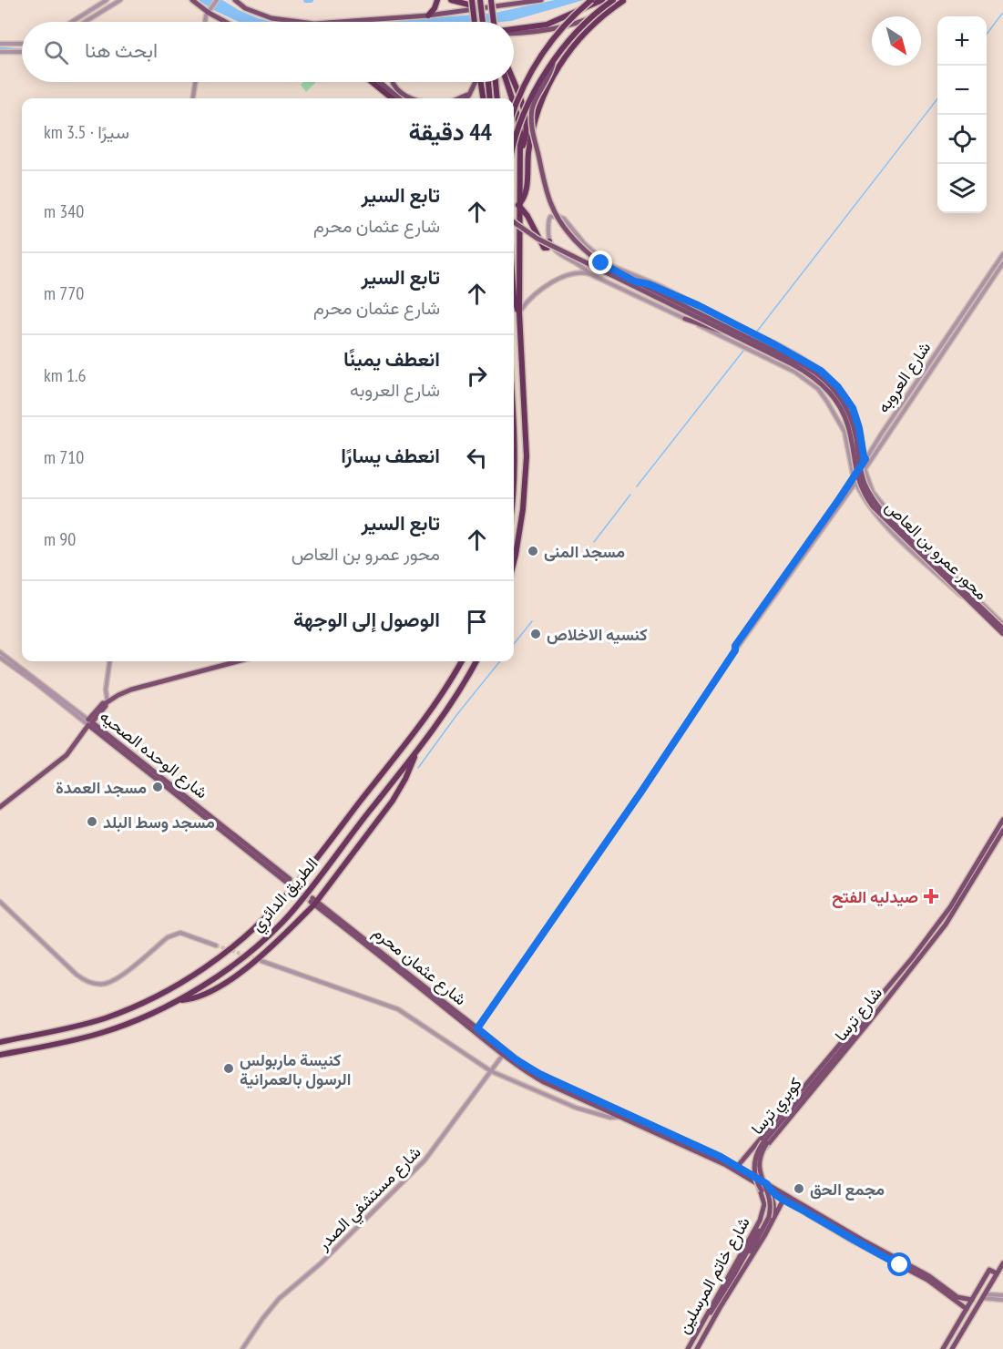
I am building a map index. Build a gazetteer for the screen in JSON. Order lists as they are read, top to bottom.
{
  "streets": {
    "highway": ["الطريق الدائري"],
    "main road": [
      "محور عمرو بن العاص",
      "شارع الوحده الصحيه",
      "شارع عثمان محرم",
      "شارع ترسا",
      "كوبري ترسا",
      "شارع خاتم المرسلين"
    ],
    "street": ["شارع العروبه", "شارع مستشفي الصدر"]
  },
  "crossings": [
    ["شارع العروبه", "شارع عثمان محرم"],
    ["شارع عثمان محرم", "شارع ترسا"],
    ["شارع عثمان محرم", "شارع مستشفي الصدر"],
    ["شارع عثمان محرم", "شارع خاتم المرسلين"],
    ["شارع ترسا", "كوبري ترسا"],
    ["شارع ترسا", "شارع خاتم المرسلين"],
    ["كوبري ترسا", "شارع خاتم المرسلين"]
  ],
  "places": {
    "other": [
      "مسجد المنى",
      "كنسيه الاخلاص",
      "مسجد العمدة",
      "مسجد وسط البلد",
      "كنيسة ماربولس الرسول بالعمرانية",
      "مجمع الحق"
    ],
    "health": ["صيدليه الفتح"]
  },
  "north": "bottom right",
  "page": {
    "map_buttons": ["+", "−"],
    "search": "ابحث هنا",
    "heading": ["44 دقيقة", "سيرًا · 3.5 km"],
    "list": [
      ["تابع السير", "شارع عثمان محرم", "340 m"],
      ["تابع السير", "شارع عثمان محرم", "770 m"],
      ["انعطف يمينًا", "شارع العروبه", "1.6 km"],
      ["انعطف يسارًا", "710 m"],
      ["تابع السير", "محور عمرو بن العاص", "90 m"],
      "الوصول إلى الوجهة"
    ]
  }
}
